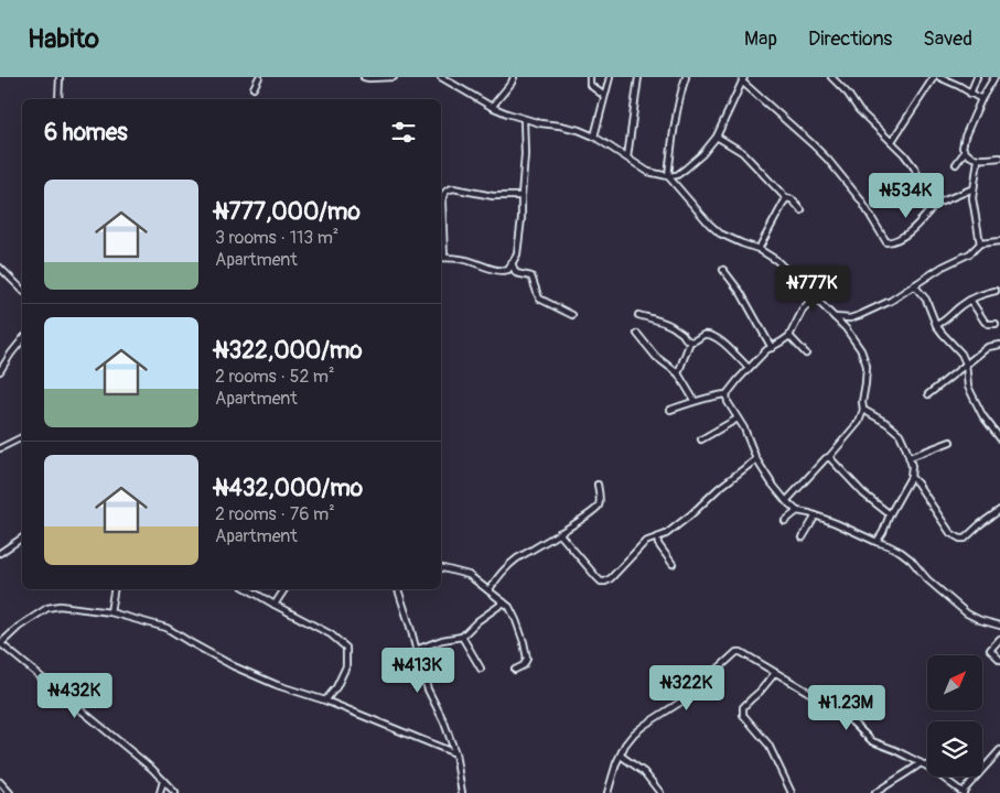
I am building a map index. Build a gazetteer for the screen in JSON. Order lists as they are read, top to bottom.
{
  "north": "top right",
  "page": {
    "header": "Habito",
    "nav": ["Map", "Directions", "Saved"],
    "heading": "6 homes",
    "list": [
      {
        "name": "₦777,000/mo",
        "note": "3 rooms · 113 m² · Apartment"
      },
      {
        "name": "₦322,000/mo",
        "note": "2 rooms · 52 m² · Apartment"
      },
      {
        "name": "₦432,000/mo",
        "note": "2 rooms · 76 m² · Apartment"
      }
    ],
    "price": [
      "₦534K",
      "₦777K",
      "₦413K",
      "₦322K",
      "₦432K",
      "₦1.23M"
    ]
  }
}
